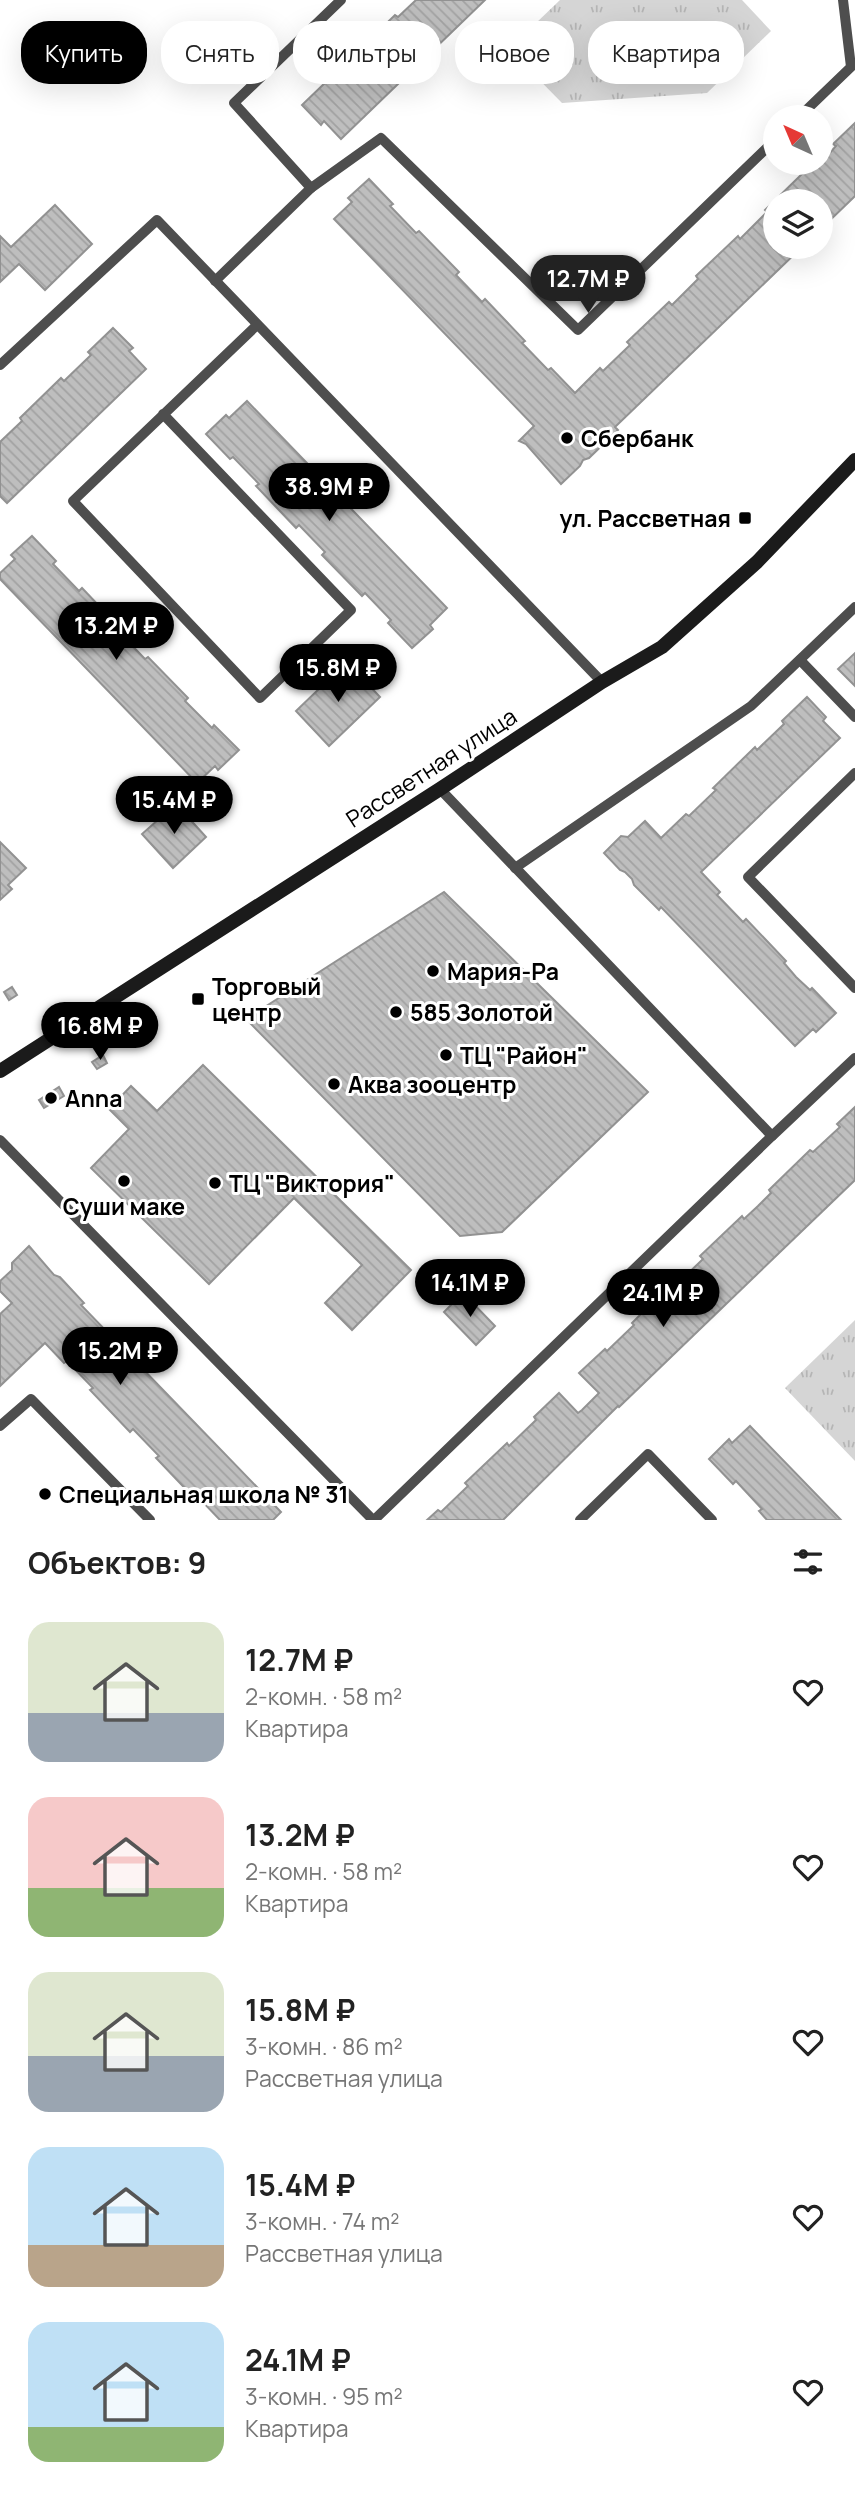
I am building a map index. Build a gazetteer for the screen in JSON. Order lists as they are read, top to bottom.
{
  "streets": {
    "street": ["Рассветная улица"]
  },
  "places": {
    "other": [
      "Сбербанк",
      "Мария-Ра",
      "585 Золотой",
      "ТЦ \"Район\"",
      "Аква зооцентр",
      "Anna",
      "Суши маке",
      "ТЦ \"Виктория\"",
      "Специальная школа № 31"
    ],
    "transit": ["ул. Рассветная", "Торговый центр"]
  },
  "north": "top left",
  "page": {
    "chip": [
      "Купить",
      "Снять",
      "Фильтры",
      "Новое",
      "Квартира"
    ],
    "price": [
      "12.7M ₽",
      "38.9M ₽",
      "13.2M ₽",
      "15.8M ₽",
      "15.4M ₽",
      "16.8M ₽",
      "14.1M ₽",
      "24.1M ₽",
      "15.2M ₽"
    ],
    "heading": "Объектов: 9",
    "list": [
      {
        "name": "12.7M ₽",
        "note": "2-комн. · 58 m² · Квартира"
      },
      {
        "name": "13.2M ₽",
        "note": "2-комн. · 58 m² · Квартира"
      },
      {
        "name": "15.8M ₽",
        "note": "3-комн. · 86 m² · Рассветная улица"
      },
      {
        "name": "15.4M ₽",
        "note": "3-комн. · 74 m² · Рассветная улица"
      },
      {
        "name": "24.1M ₽",
        "note": "3-комн. · 95 m² · Квартира"
      }
    ]
  }
}
